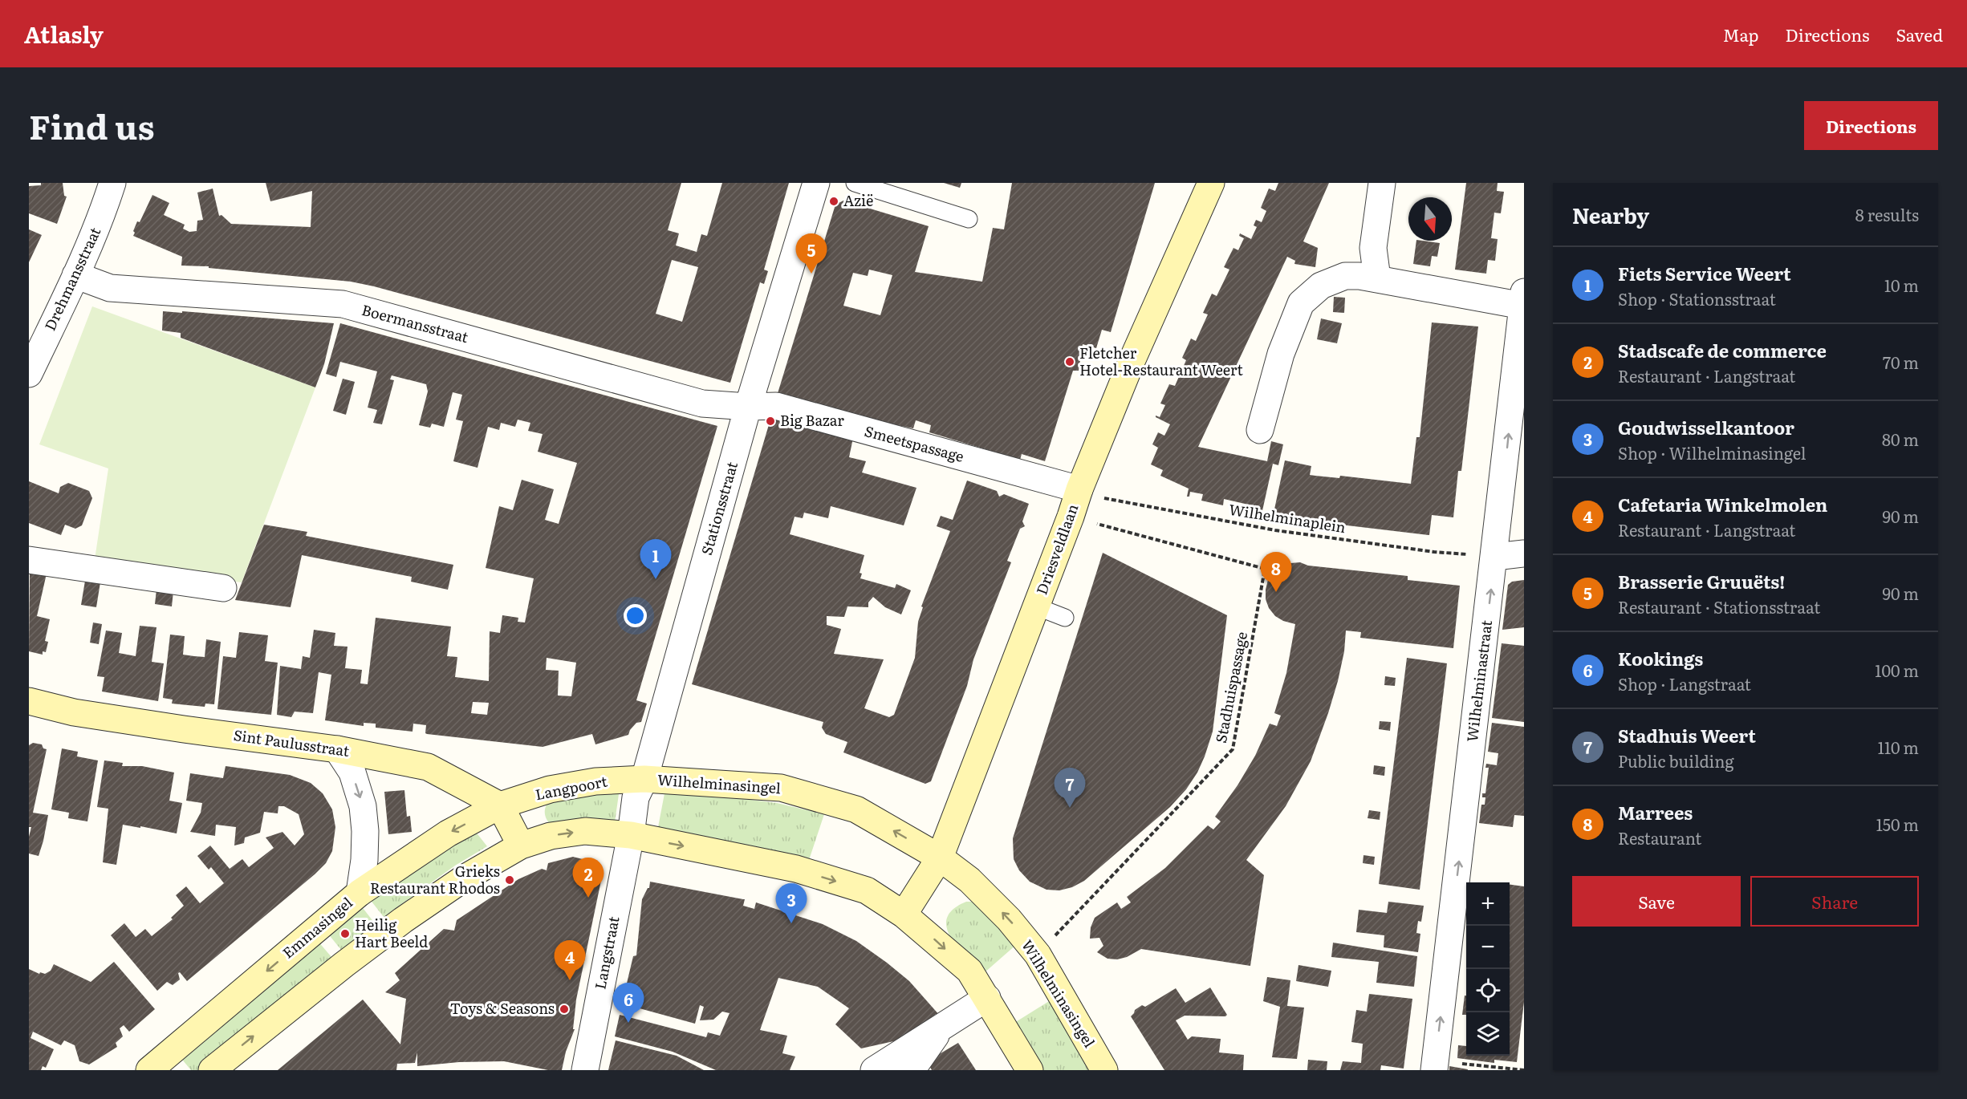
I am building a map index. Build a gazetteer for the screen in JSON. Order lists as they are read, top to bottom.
{
  "streets": {
    "street": [
      "Drehmansstraat",
      "Boermansstraat",
      "Smeetspassage",
      "Stationsstraat",
      "Driesveldlaan",
      "Wilhelminastraat",
      "Sint Paulusstraat",
      "Wilhelminasingel",
      "Langpoort",
      "Emmasingel",
      "Langstraat"
    ],
    "path": ["Wilhelminaplein", "Stadhuispassage"]
  },
  "crossings": [
    ["Drehmansstraat", "Boermansstraat"],
    ["Boermansstraat", "Smeetspassage"],
    ["Boermansstraat", "Stationsstraat"],
    ["Smeetspassage", "Stationsstraat"],
    ["Smeetspassage", "Wilhelminaplein"],
    ["Smeetspassage", "Driesveldlaan"],
    ["Stationsstraat", "Wilhelminasingel"],
    ["Stationsstraat", "Langpoort"],
    ["Stationsstraat", "Langstraat"],
    ["Wilhelminaplein", "Driesveldlaan"],
    ["Wilhelminaplein", "Wilhelminastraat"],
    ["Driesveldlaan", "Stadhuispassage"],
    ["Driesveldlaan", "Wilhelminasingel"],
    ["Stadhuispassage", "Wilhelminasingel"],
    ["Sint Paulusstraat", "Langpoort"],
    ["Sint Paulusstraat", "Emmasingel"],
    ["Wilhelminasingel", "Langpoort"],
    ["Langpoort", "Emmasingel"]
  ],
  "one_way": ["Wilhelminastraat"],
  "places": [
    "Azië",
    "Fletcher Hotel-Restaurant Weert",
    "Big Bazar",
    "Grieks Restaurant Rhodos",
    "Heilig Hart Beeld",
    "Toys & Seasons"
  ],
  "north": "bottom",
  "page": {
    "header": "Atlasly",
    "nav": ["Map", "Directions", "Saved"],
    "title": "Find us",
    "buttons": [
      "Directions",
      ["Save", "Share"]
    ],
    "heading": ["Nearby", "8 results"],
    "pins": [
      "5",
      "1",
      "8",
      "7",
      "2",
      "3",
      "4",
      "6"
    ],
    "list": [
      {
        "mark": "1",
        "name": "Fiets Service Weert",
        "note": "Shop · Stationsstraat",
        "value": "10 m"
      },
      {
        "mark": "2",
        "name": "Stadscafe de commerce",
        "note": "Restaurant · Langstraat",
        "value": "70 m"
      },
      {
        "mark": "3",
        "name": "Goudwisselkantoor",
        "note": "Shop · Wilhelminasingel",
        "value": "80 m"
      },
      {
        "mark": "4",
        "name": "Cafetaria Winkelmolen",
        "note": "Restaurant · Langstraat",
        "value": "90 m"
      },
      {
        "mark": "5",
        "name": "Brasserie Gruuëts!",
        "note": "Restaurant · Stationsstraat",
        "value": "90 m"
      },
      {
        "mark": "6",
        "name": "Kookings",
        "note": "Shop · Langstraat",
        "value": "100 m"
      },
      {
        "mark": "7",
        "name": "Stadhuis Weert",
        "note": "Public building",
        "value": "110 m"
      },
      {
        "mark": "8",
        "name": "Marrees",
        "note": "Restaurant",
        "value": "150 m"
      }
    ],
    "map_buttons": ["+", "−"]
  }
}
